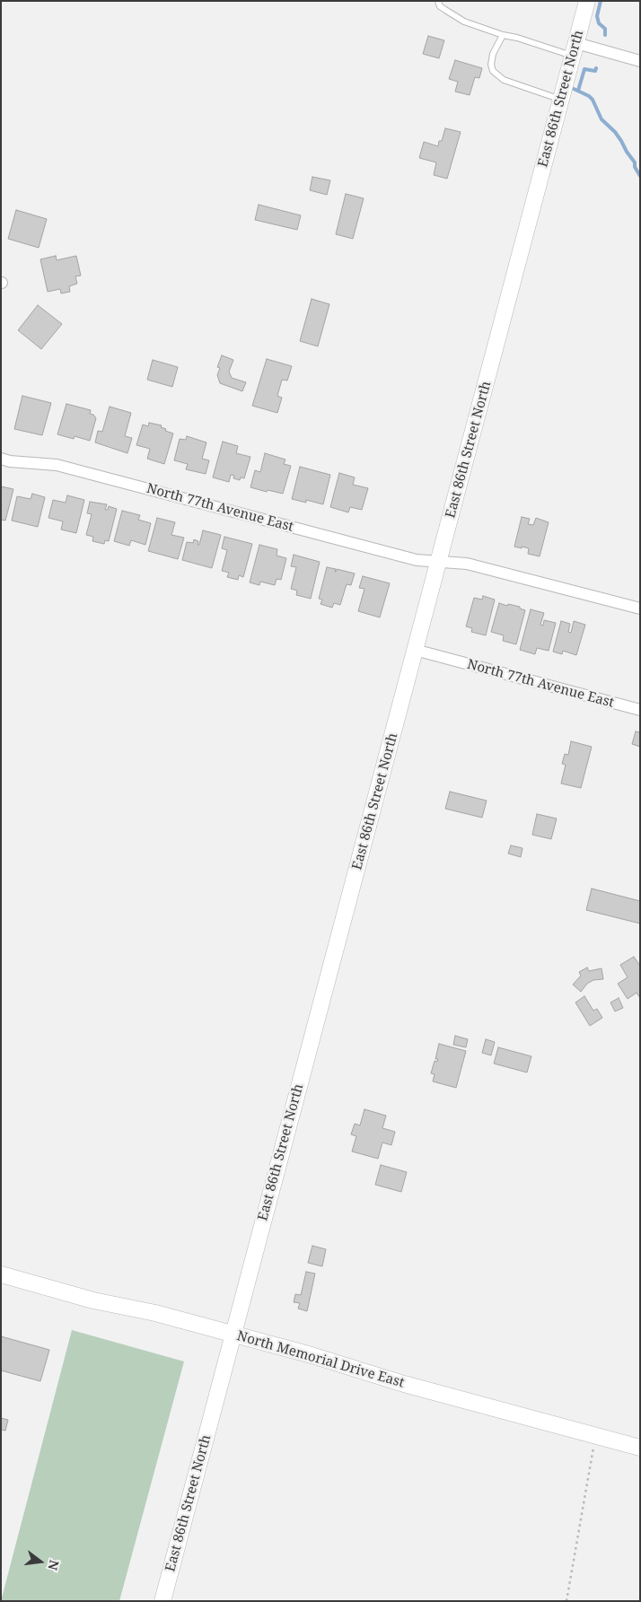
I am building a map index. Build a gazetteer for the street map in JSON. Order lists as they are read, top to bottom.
{
  "streets": {
    "street": ["East 86th Street North", "North 77th Avenue East", "North Memorial Drive East"]
  },
  "crossings": [
    ["East 86th Street North", "North 77th Avenue East"],
    ["East 86th Street North", "North Memorial Drive East"]
  ],
  "north": "right"
}
